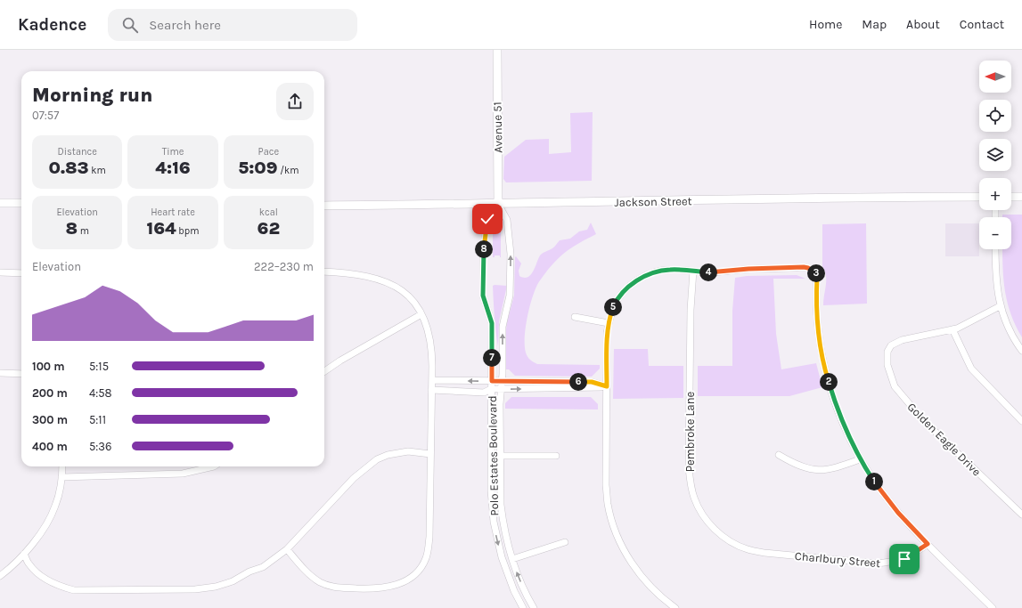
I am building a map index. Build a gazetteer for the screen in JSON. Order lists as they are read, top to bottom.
{
  "streets": {
    "main road": ["Avenue 51", "Jackson Street"],
    "street": [
      "Pembroke Lane",
      "Golden Eagle Drive",
      "Polo Estates Boulevard",
      "Charlbury Street"
    ]
  },
  "crossings": [
    ["Avenue 51", "Jackson Street"],
    ["Avenue 51", "Polo Estates Boulevard"],
    ["Jackson Street", "Polo Estates Boulevard"],
    ["Pembroke Lane", "Charlbury Street"]
  ],
  "north": "left",
  "page": {
    "header": "Kadence",
    "search": "Search here",
    "nav": [
      "Home",
      "Map",
      "About",
      "Contact"
    ],
    "map_buttons": ["+", "−"],
    "heading": ["Morning run", "07:57"],
    "stats": [
      ["Distance", "0.83 km"],
      ["Time", "4:16"],
      ["Pace", "5:09 /km"],
      ["Elevation", "8 m"],
      ["Heart rate", "164 bpm"],
      ["kcal", "62"]
    ],
    "pins": [
      "8",
      "4",
      "3",
      "5",
      "7",
      "2",
      "6",
      "1"
    ],
    "chart": ["Elevation", "222–230 m"],
    "list": [
      {
        "name": "100 m",
        "note": "5:15"
      },
      {
        "name": "200 m",
        "note": "4:58"
      },
      {
        "name": "300 m",
        "note": "5:11"
      },
      {
        "name": "400 m",
        "note": "5:36"
      }
    ]
  }
}
